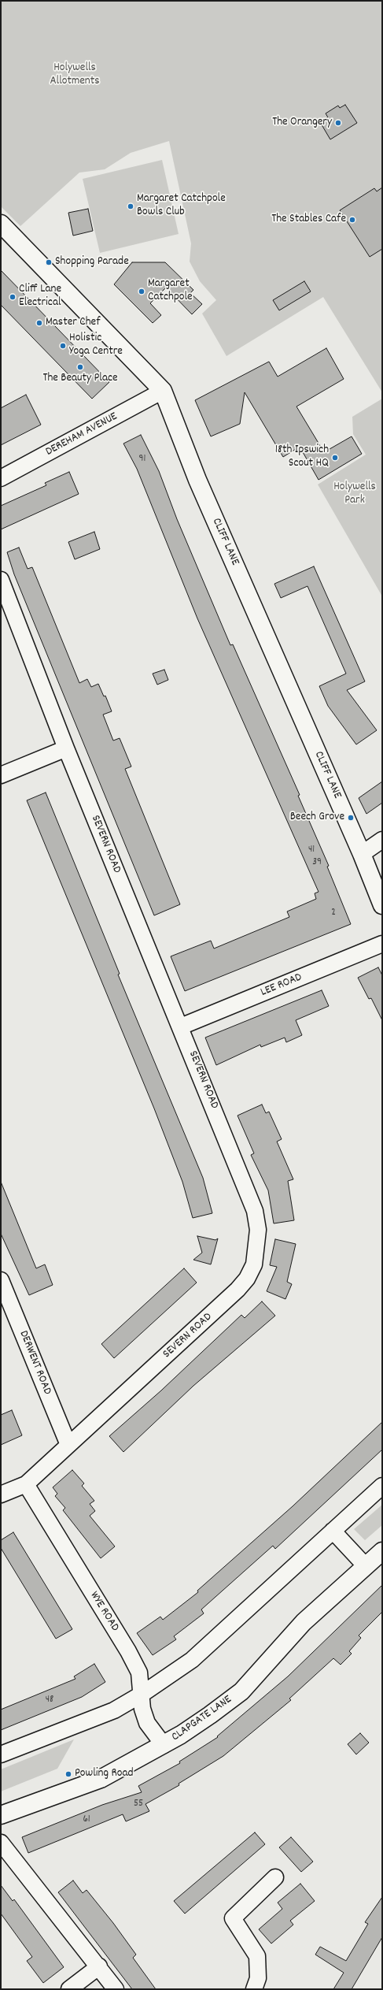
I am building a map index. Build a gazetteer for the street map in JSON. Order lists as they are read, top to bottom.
{
  "streets": {
    "street": [
      "DEREHAM AVENUE",
      "CLIFF LANE",
      "SEVERN ROAD",
      "LEE ROAD",
      "DERWENT ROAD",
      "WYE ROAD",
      "CLAPGATE LANE"
    ]
  },
  "crossings": [
    ["DEREHAM AVENUE", "CLIFF LANE"],
    ["SEVERN ROAD", "LEE ROAD"],
    ["SEVERN ROAD", "DERWENT ROAD"],
    ["SEVERN ROAD", "WYE ROAD"],
    ["WYE ROAD", "CLAPGATE LANE"]
  ],
  "parks": ["Holywells Allotments", "Holywells Park"],
  "places": [
    "The Orangery",
    "Margaret Catchpole Bowls Club",
    "The Stables Cafe",
    "Shopping Parade",
    "Margaret Catchpole",
    "Cliff Lane Electrical",
    "Master Chef",
    "Holistic Yoga Centre",
    "The Beauty Place",
    "18th Ipswich Scout HQ",
    "Beech Grove",
    "Powling Road"
  ],
  "house_numbers": [
    "91",
    "41",
    "39",
    "2",
    "48",
    "55",
    "61"
  ]
}
